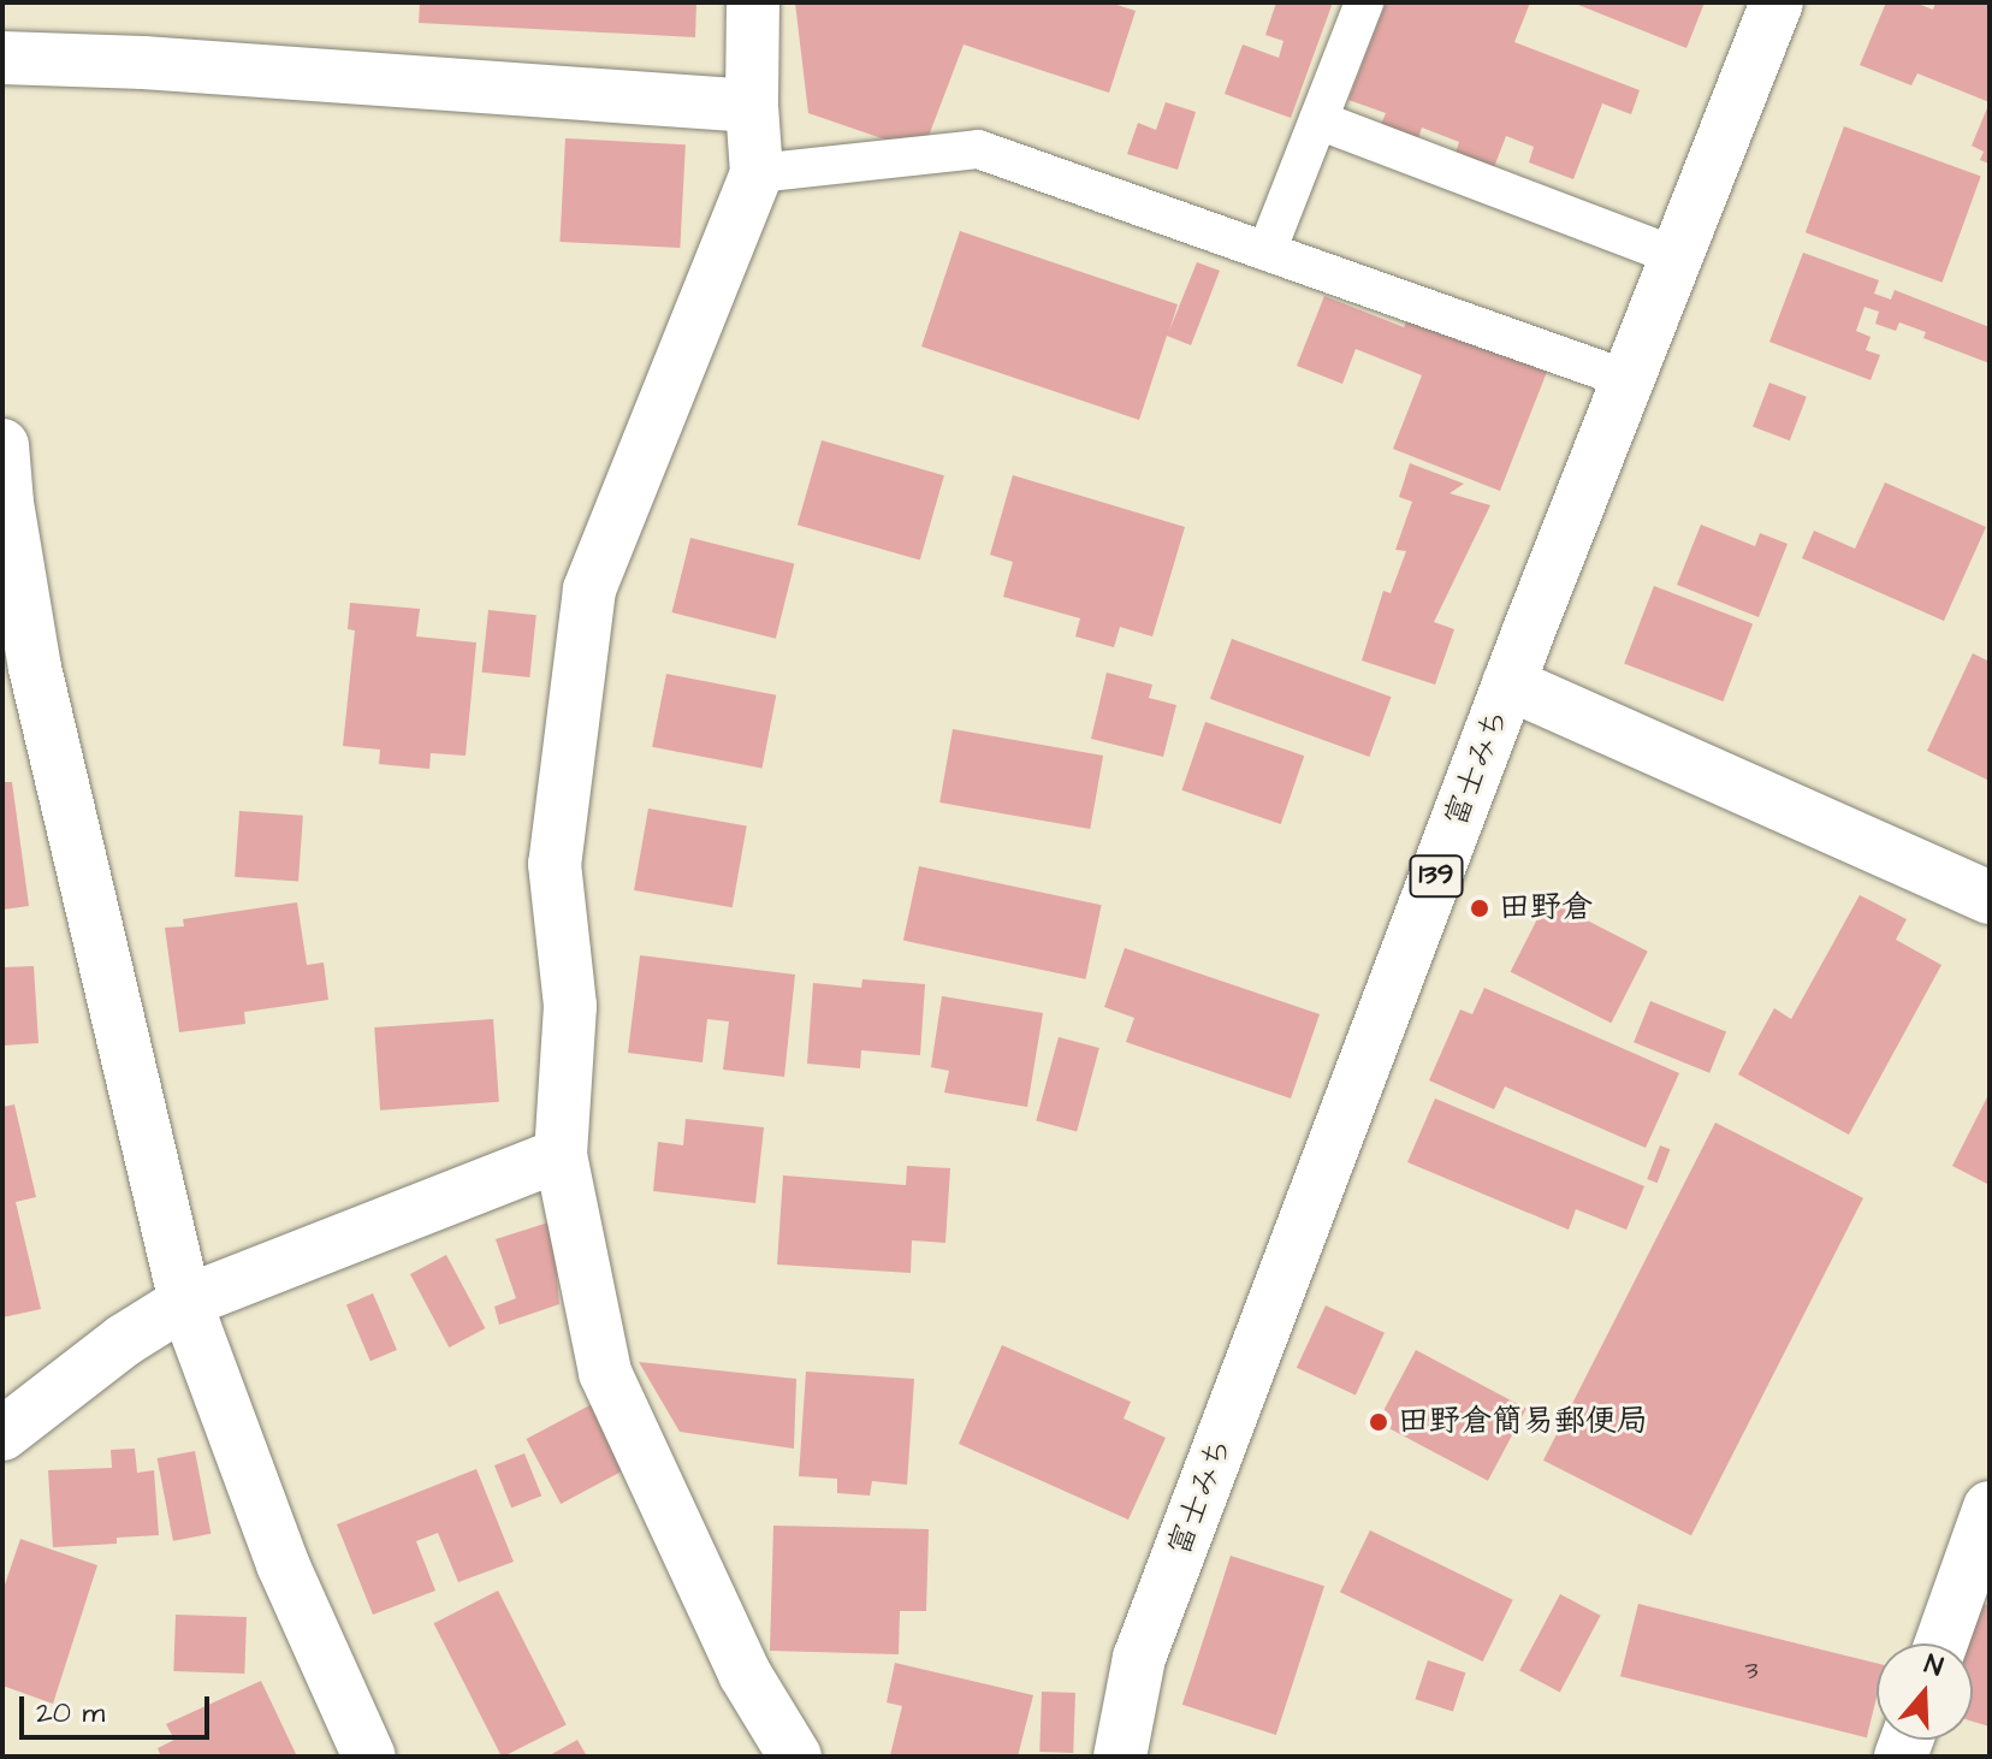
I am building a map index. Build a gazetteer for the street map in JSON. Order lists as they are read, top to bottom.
{
  "streets": {
    "main road": ["富士みち", "139"]
  },
  "places": ["田野倉", "田野倉簡易郵便局"],
  "house_numbers": ["3"],
  "scale_bar": "20 m",
  "north": "top"
}
